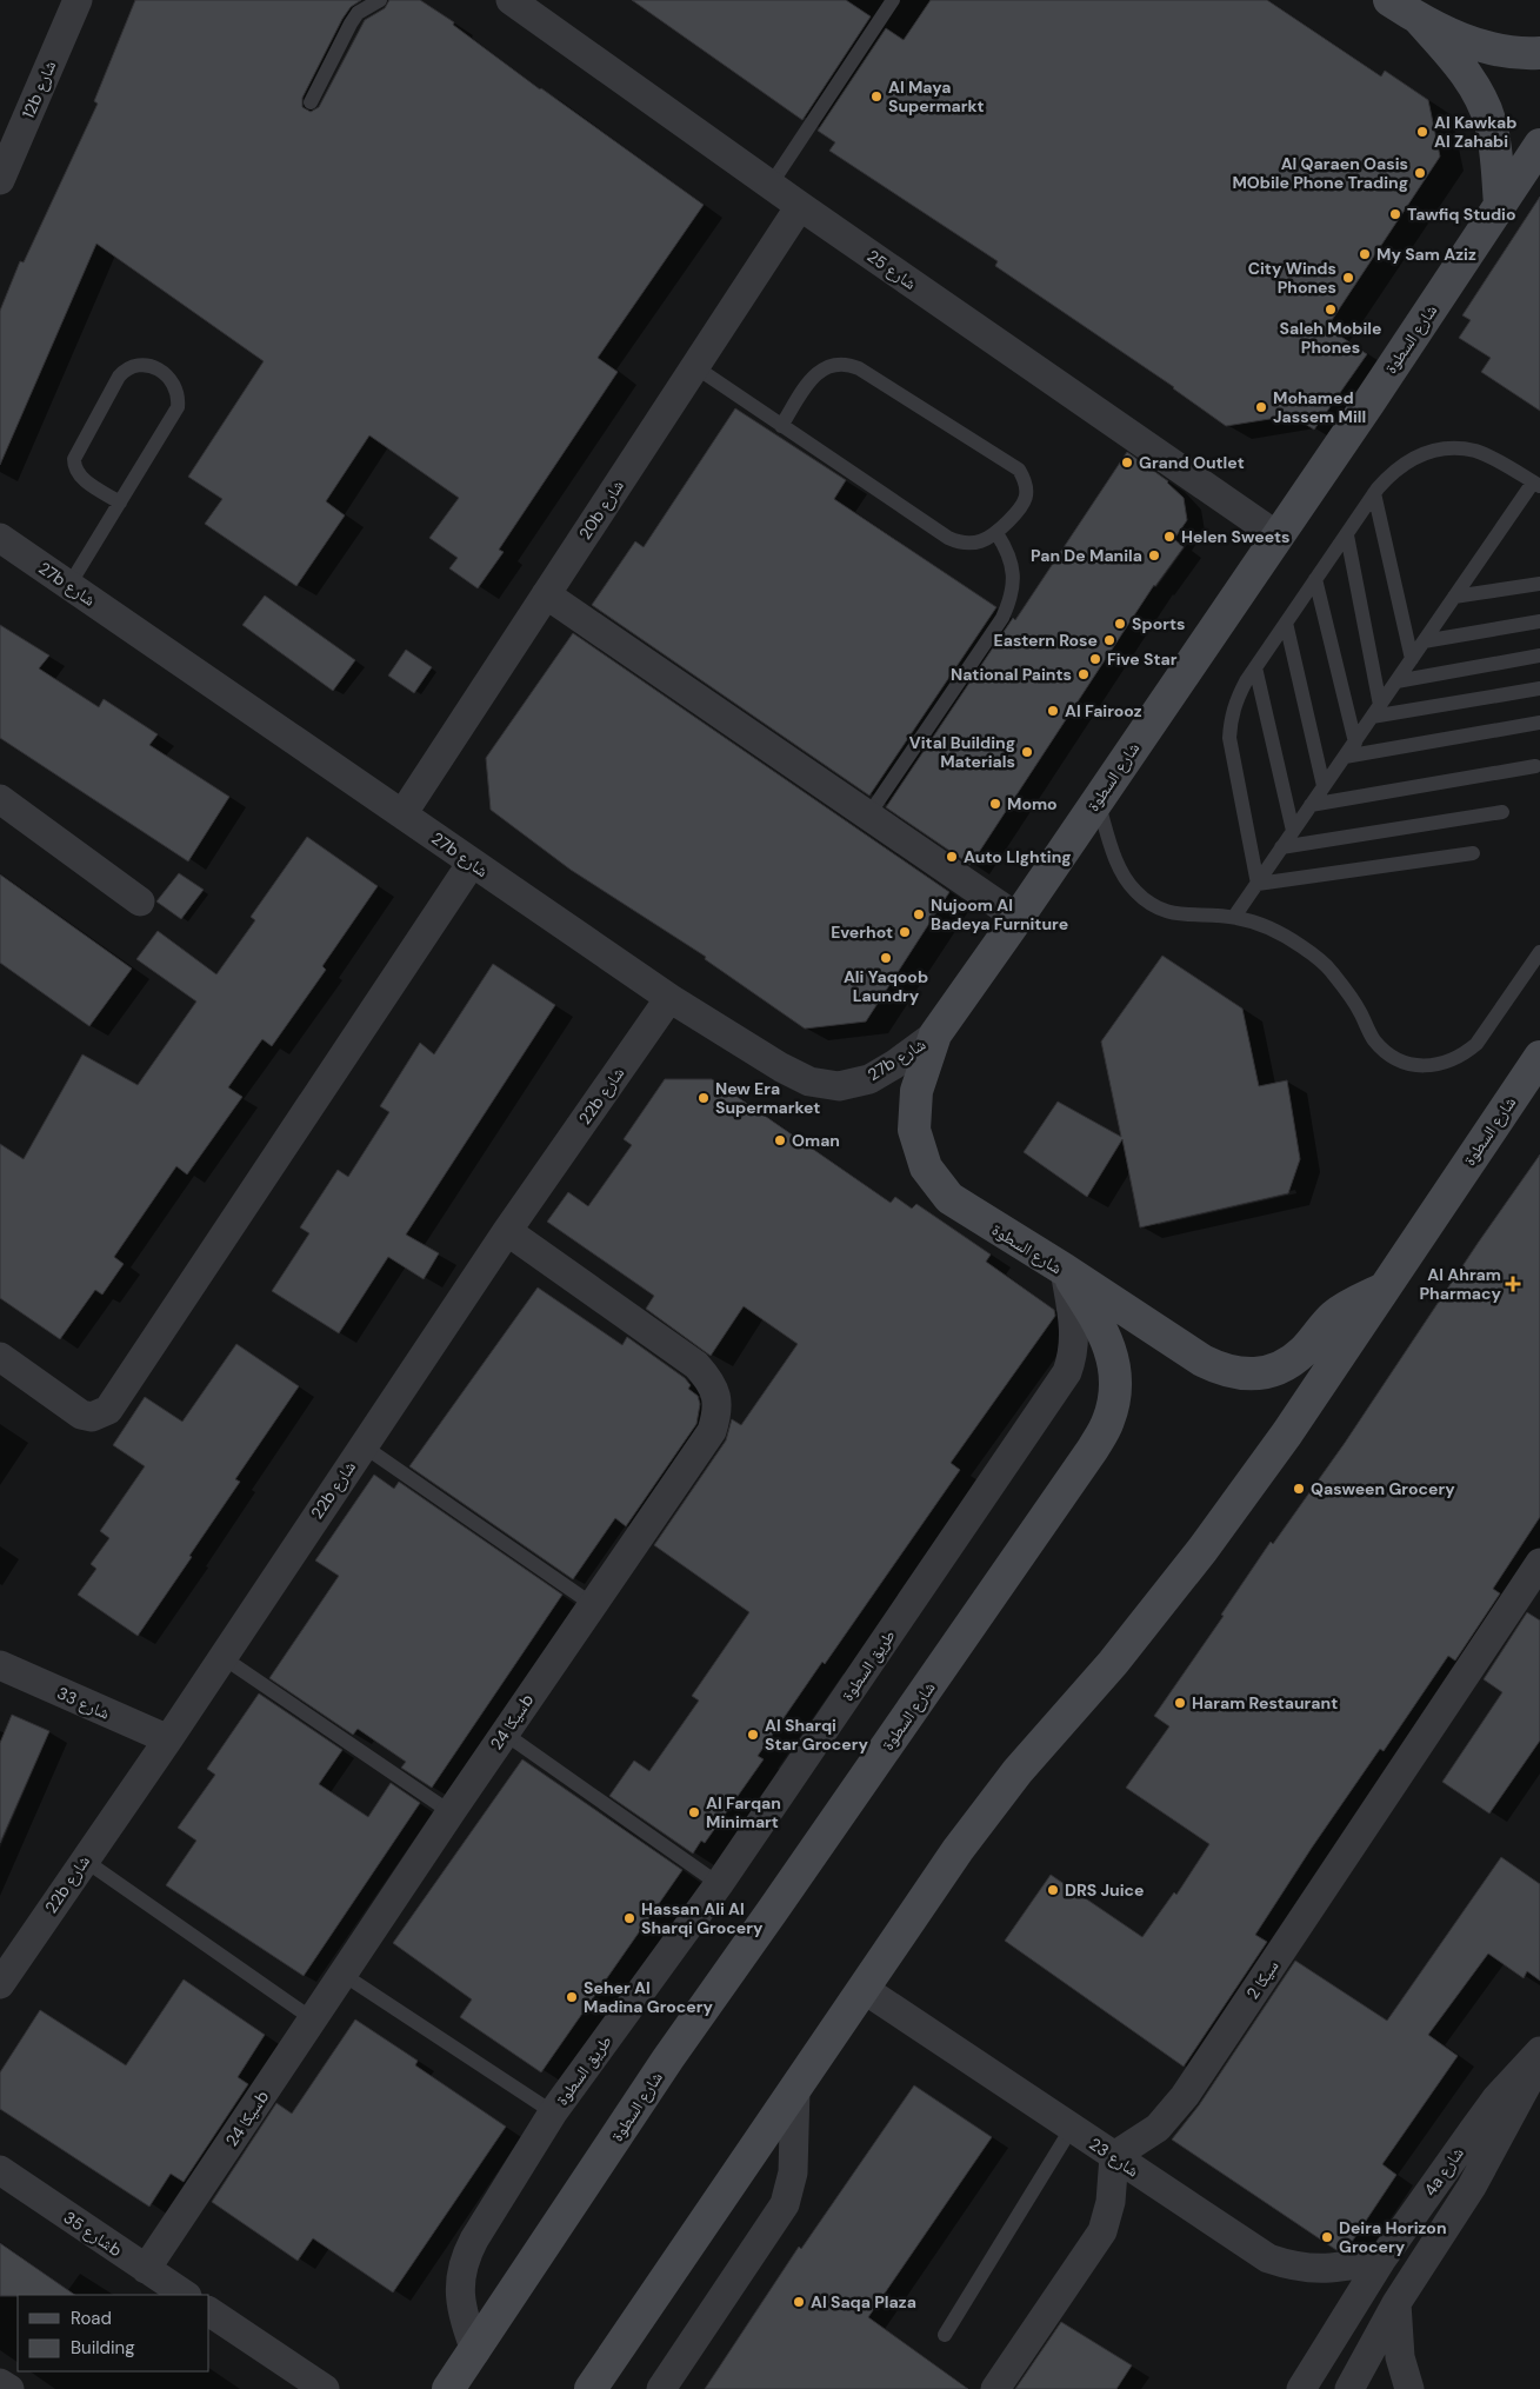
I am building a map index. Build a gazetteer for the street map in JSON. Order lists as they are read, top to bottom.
{
  "streets": {
    "main road": ["شارع السطوة"],
    "street": [
      "12b شارع",
      "شارع 25",
      "20b شارع",
      "27b شارع",
      "22b شارع",
      "طريق السطوة",
      "شارع 33",
      "سيكا 24b",
      "سيكا 2",
      "شارع 23",
      "4a شارع",
      "شارع 35b"
    ]
  },
  "crossings": [
    ["شارع 25", "شارع السطوة"],
    ["شارع 25", "20b شارع"],
    ["شارع السطوة", "27b شارع"],
    ["شارع السطوة", "طريق السطوة"],
    ["شارع السطوة", "شارع 23"],
    ["20b شارع", "27b شارع"],
    ["27b شارع", "22b شارع"],
    ["22b شارع", "شارع 33"],
    ["22b شارع", "سيكا 24b"],
    ["سيكا 24b", "شارع 35b"],
    ["سيكا 2", "شارع 23"],
    ["شارع 23", "4a شارع"]
  ],
  "places": {
    "other": [
      "Al Maya Supermarkt",
      "Al Kawkab Al Zahabi",
      "Al Qaraen Oasis MObile Phone Trading",
      "Tawfiq Studio",
      "My Sam Aziz",
      "City Winds Phones",
      "Saleh Mobile Phones",
      "Mohamed Jassem Mill",
      "Grand Outlet",
      "Helen Sweets",
      "Pan De Manila",
      "Sports",
      "Eastern Rose",
      "Five Star",
      "National Paints",
      "Al Fairooz",
      "Vital Building Materials",
      "Momo",
      "Auto LIghting",
      "Nujoom Al Badeya Furniture",
      "Everhot",
      "Ali Yaqoob Laundry",
      "New Era Supermarket",
      "Oman",
      "Qasween Grocery",
      "Haram Restaurant",
      "Al Sharqi Star Grocery",
      "Al Farqan Minimart",
      "DRS Juice",
      "Hassan Ali Al Sharqi Grocery",
      "Seher Al Madina Grocery",
      "Deira Horizon Grocery",
      "Al Saqa Plaza"
    ],
    "health": ["Al Ahram Pharmacy"]
  },
  "legend": ["Road", "Building"]
}
